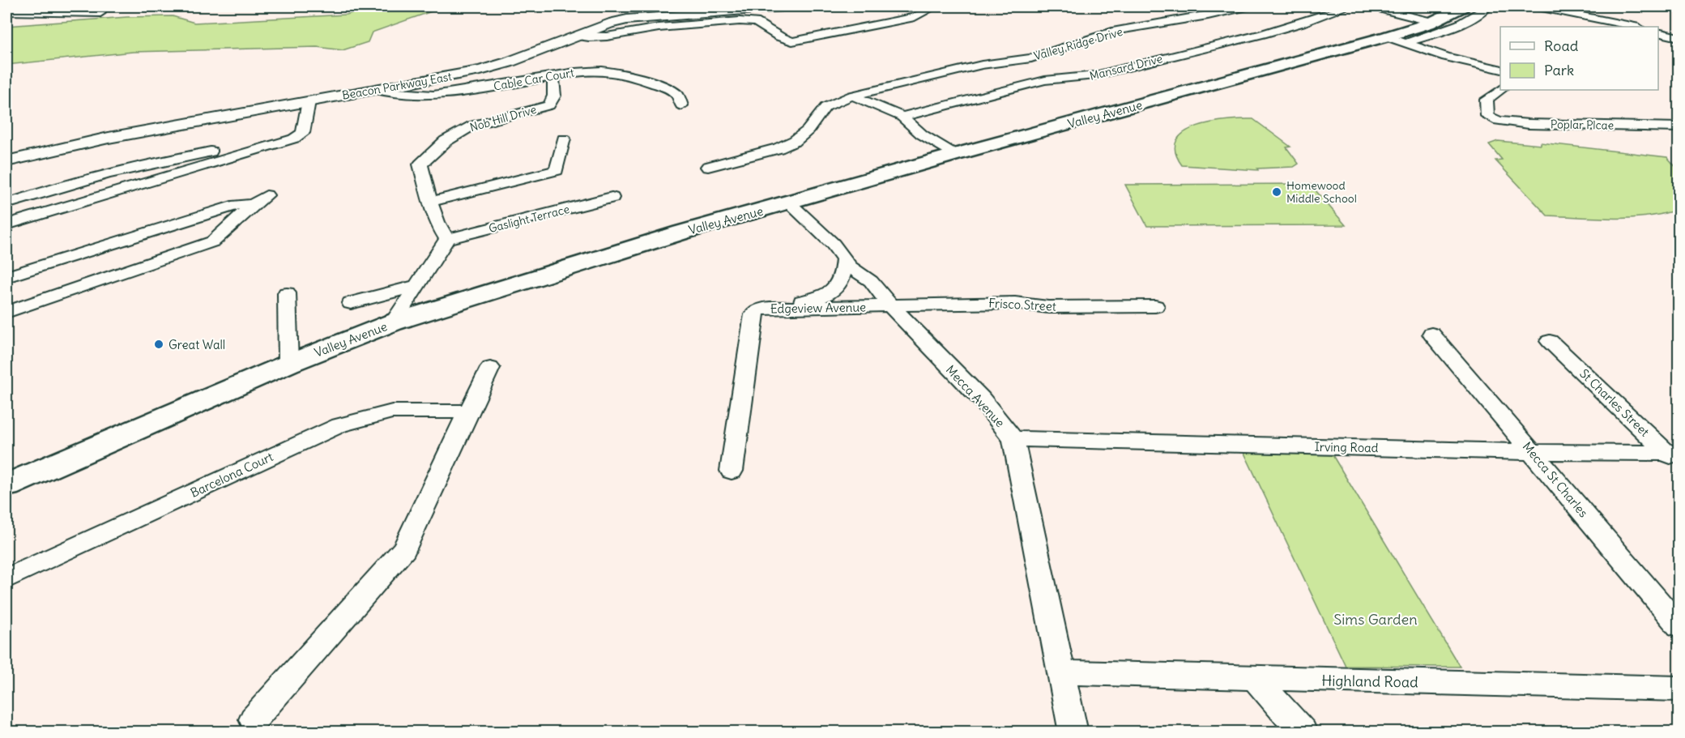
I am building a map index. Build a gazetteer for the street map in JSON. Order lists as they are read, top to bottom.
{
  "streets": {
    "main road": ["Valley Avenue"],
    "street": [
      "Valley Ridge Drive",
      "Mansard Drive",
      "Cable Car Court",
      "Beacon Parkway East",
      "Nob Hill Drive",
      "Poplar Plcae",
      "Gaslight Terrace",
      "Frisco Street",
      "Edgeview Avenue",
      "Mecca Avenue",
      "St Charles Street",
      "Irving Road",
      "Barcelona Court",
      "Mecca St Charles",
      "Highland Road"
    ]
  },
  "crossings": [
    ["Cable Car Court", "Beacon Parkway East"],
    ["Cable Car Court", "Nob Hill Drive"],
    ["Valley Avenue", "Mecca Avenue"],
    ["Nob Hill Drive", "Gaslight Terrace"],
    ["Frisco Street", "Edgeview Avenue"],
    ["Frisco Street", "Mecca Avenue"],
    ["Edgeview Avenue", "Mecca Avenue"],
    ["Mecca Avenue", "Irving Road"],
    ["Mecca Avenue", "Highland Road"],
    ["St Charles Street", "Irving Road"],
    ["Irving Road", "Mecca St Charles"]
  ],
  "parks": ["Sims Garden"],
  "places": ["Homewood Middle School", "Great Wall"],
  "legend": ["Road", "Park"]
}
